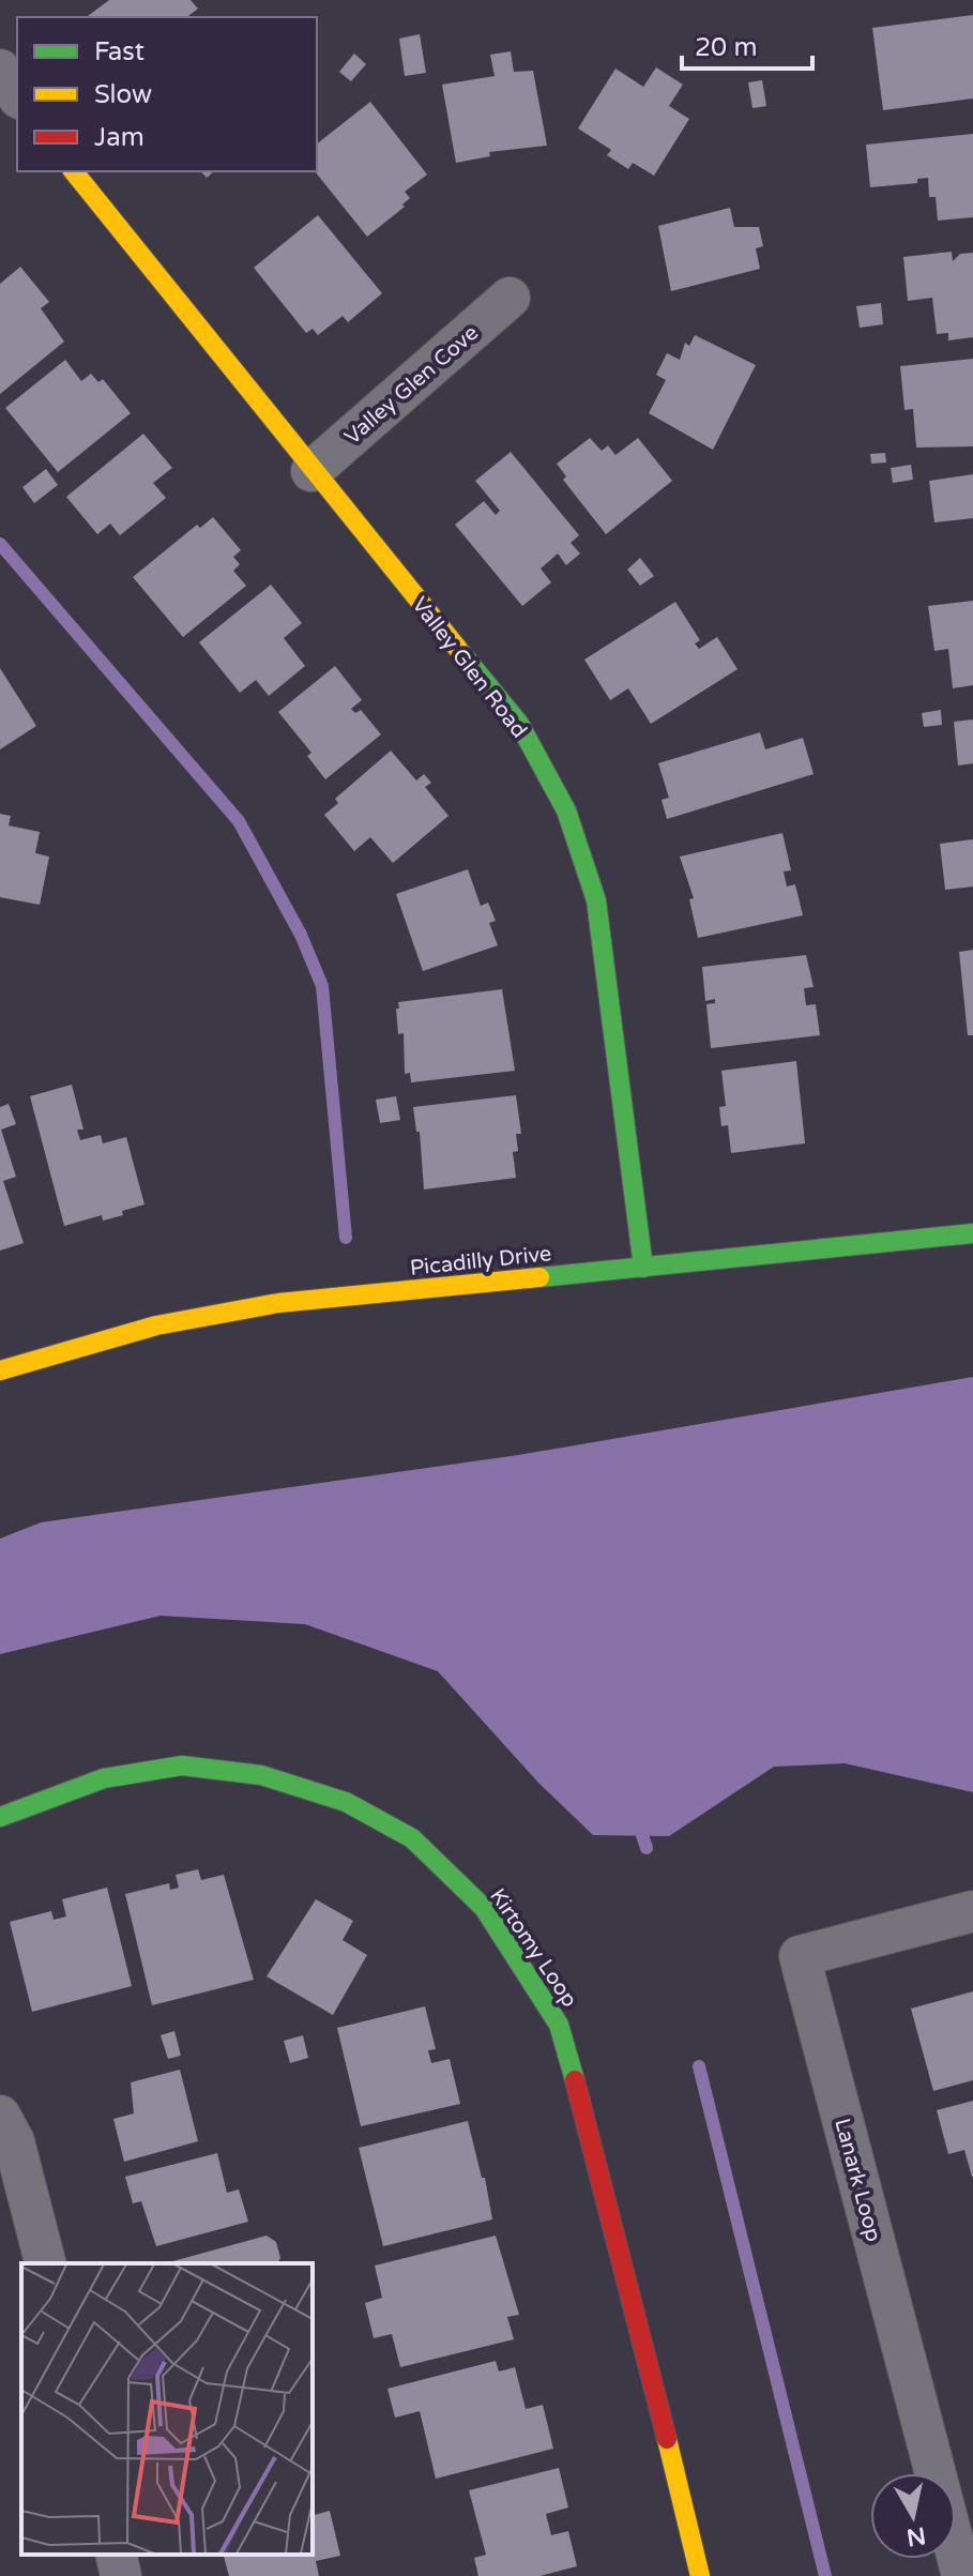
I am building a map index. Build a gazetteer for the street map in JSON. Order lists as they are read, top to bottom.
{
  "streets": {
    "street": [
      "Valley Glen Cove",
      "Valley Glen Road",
      "Picadilly Drive",
      "Kirtomy Loop",
      "Lanark Loop"
    ]
  },
  "crossings": [
    ["Valley Glen Cove", "Valley Glen Road"],
    ["Valley Glen Road", "Picadilly Drive"]
  ],
  "legend": ["Fast", "Slow", "Jam"],
  "scale_bar": "20 m",
  "north": "bottom"
}
